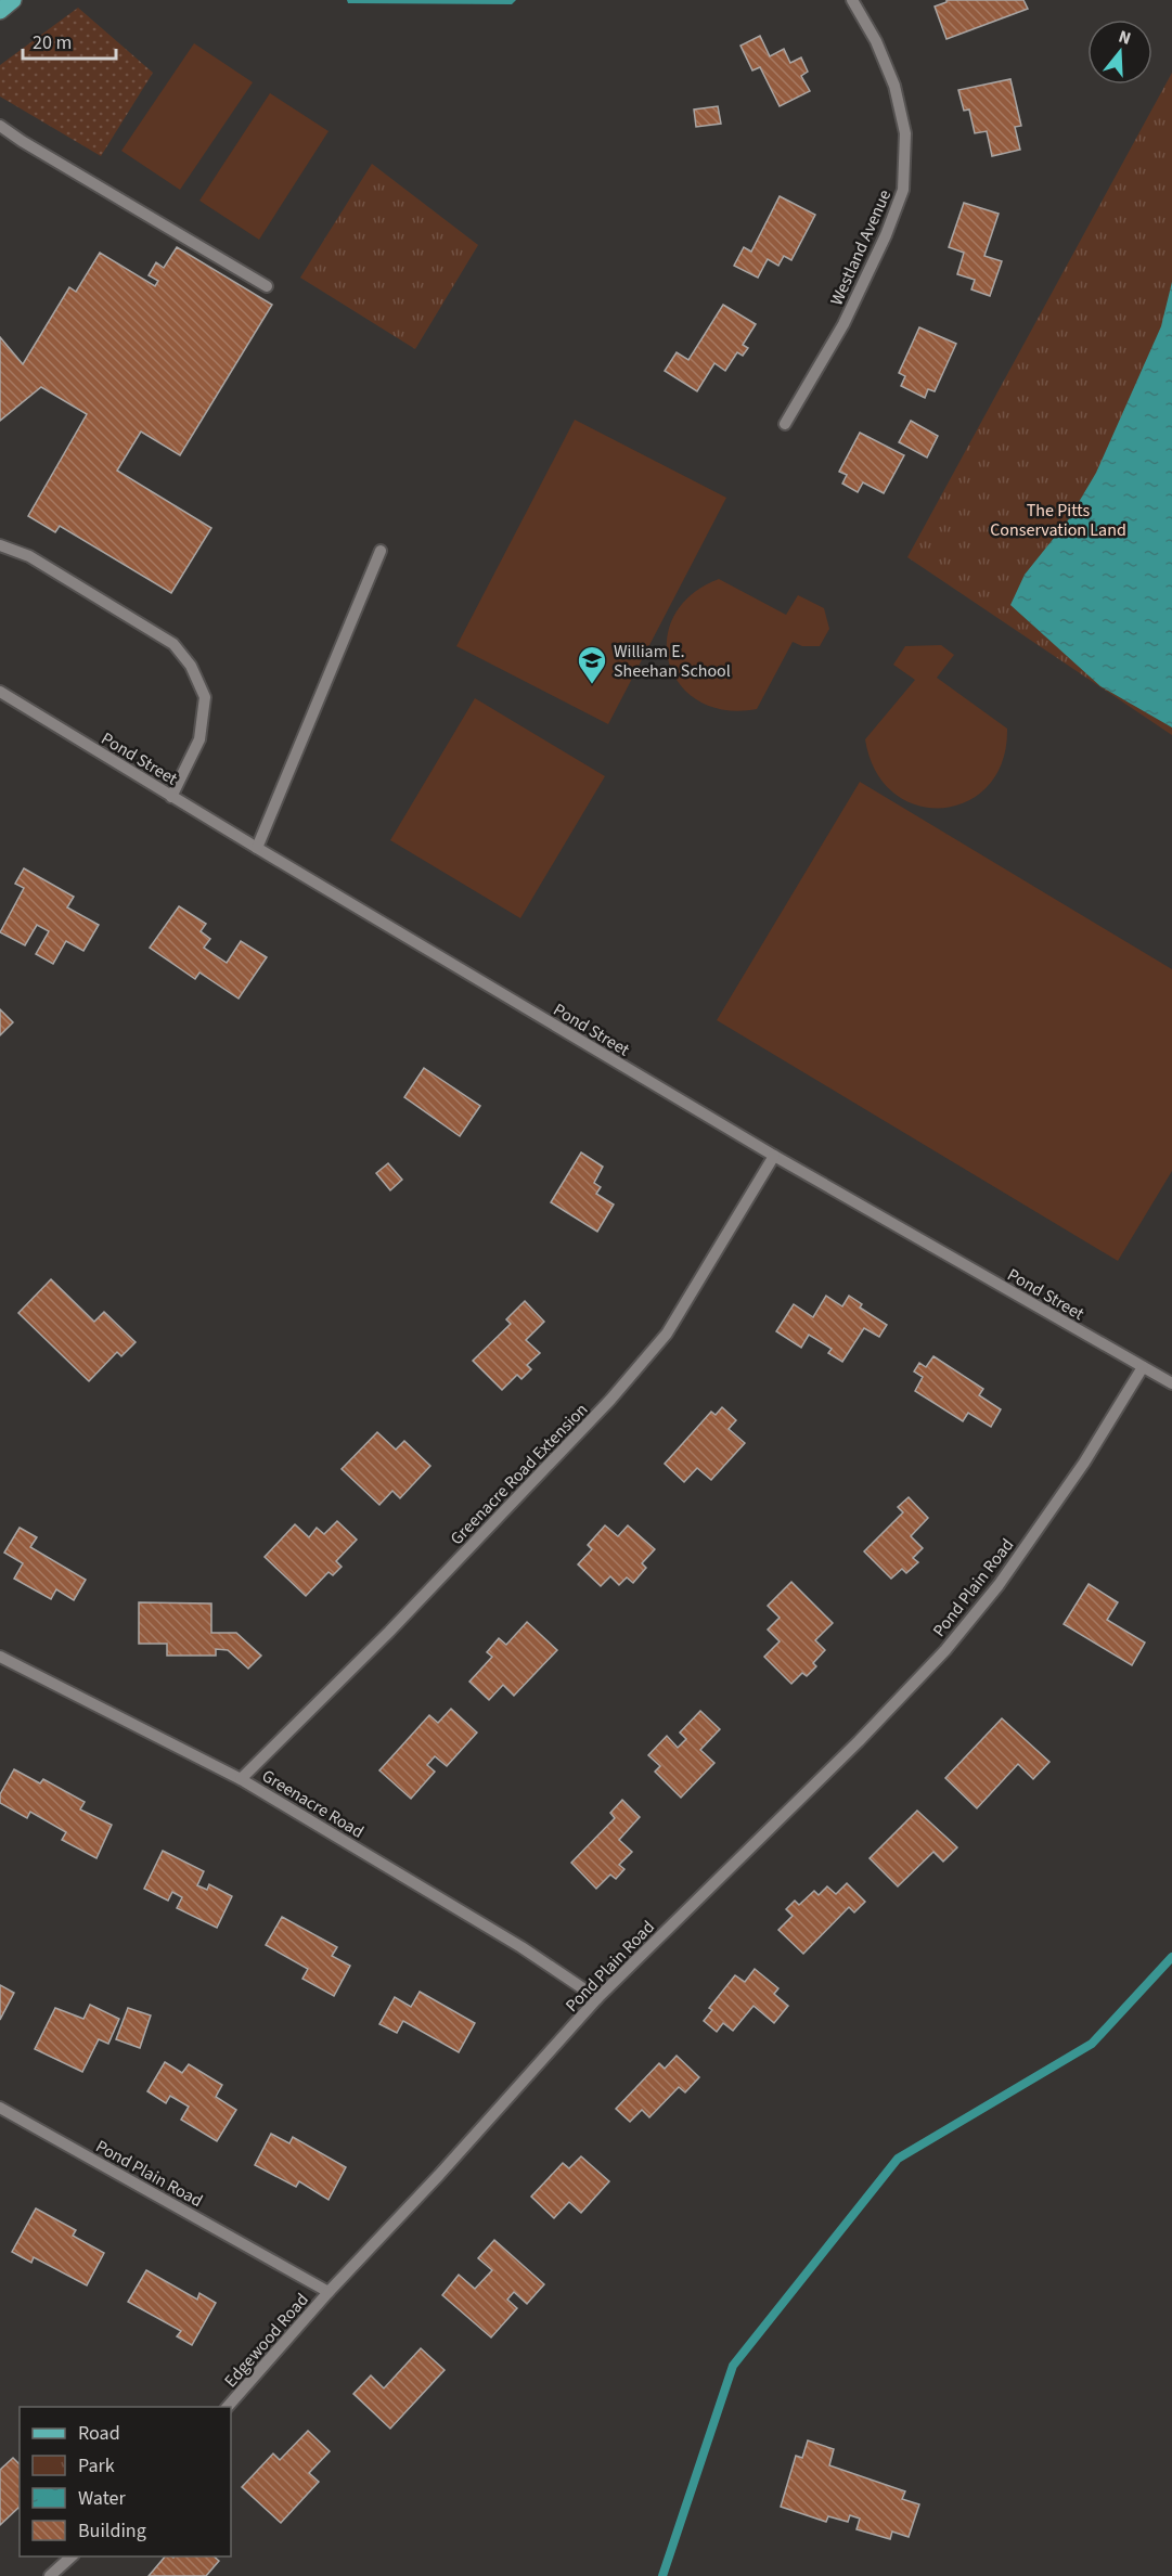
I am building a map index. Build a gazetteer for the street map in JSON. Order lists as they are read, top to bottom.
{
  "streets": {
    "street": [
      "Westland Avenue",
      "Pond Street",
      "Greenacre Road Extension",
      "Pond Plain Road",
      "Greenacre Road",
      "Edgewood Road"
    ]
  },
  "crossings": [
    ["Pond Street", "Greenacre Road Extension"],
    ["Pond Street", "Pond Plain Road"],
    ["Greenacre Road Extension", "Greenacre Road"],
    ["Pond Plain Road", "Greenacre Road"],
    ["Pond Plain Road", "Edgewood Road"]
  ],
  "parks": ["The Pitts Conservation Land"],
  "places": {
    "school or university": ["William E. Sheehan School"]
  },
  "legend": [
    "Road",
    "Park",
    "Water",
    "Building"
  ],
  "scale_bar": "20 m",
  "north": "top"
}
